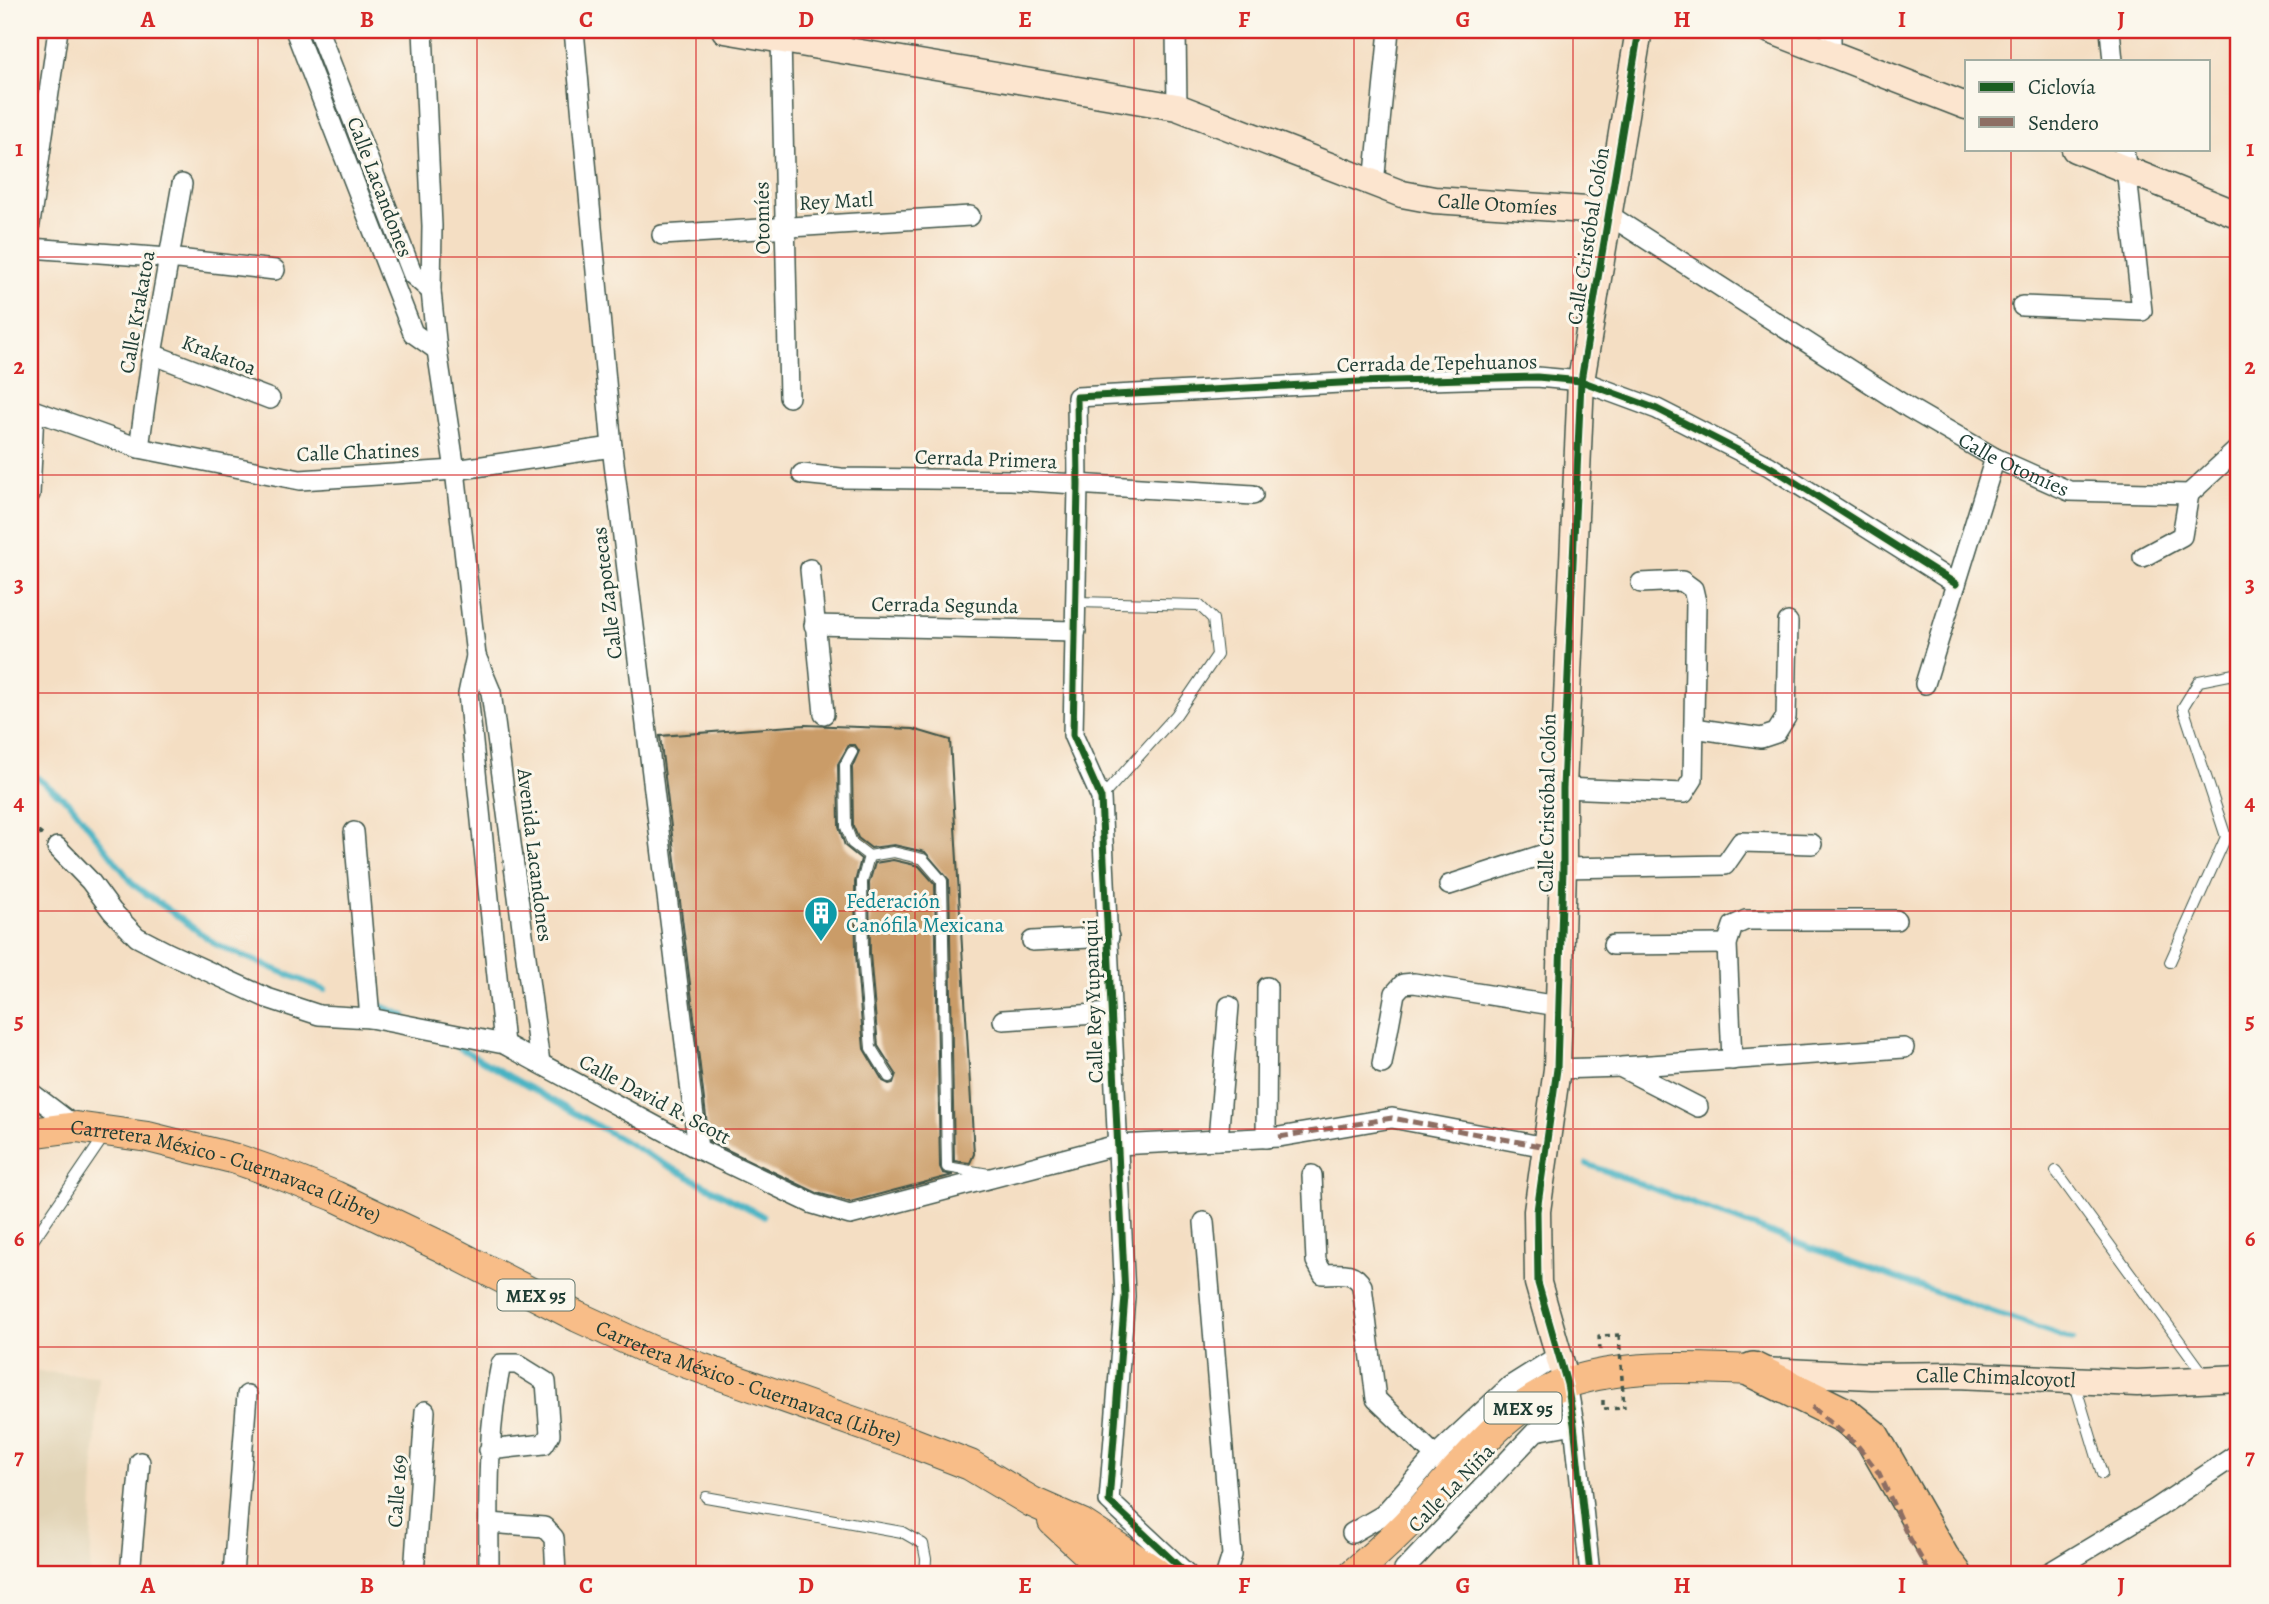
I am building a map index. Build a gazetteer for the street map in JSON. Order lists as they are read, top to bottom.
{
  "streets": {
    "main road": ["Carretera México - Cuernavaca (Libre)", "MEX 95"],
    "street": [
      "Calle Lacandones",
      "Rey Matl",
      "Calle Otomíes",
      "Otomíes",
      "Calle Cristóbal Colón",
      "Calle Krakatoa",
      "Krakatoa",
      "Cerrada de Tepehuanos",
      "Calle Chatines",
      "Cerrada Primera",
      "Calle Zapotecas",
      "Cerrada Segunda",
      "Avenida Lacandones",
      "Calle Rey Yupanqui",
      "Calle David R. Scott",
      "Calle Chimalcoyotl",
      "Calle La Niña",
      "Calle 169"
    ]
  },
  "crossings": [
    ["Calle Lacandones", "Avenida Lacandones"],
    ["Rey Matl", "Otomíes"],
    ["Calle Otomíes", "Otomíes"],
    ["Calle Otomíes", "Calle Cristóbal Colón"],
    ["Calle Cristóbal Colón", "Cerrada de Tepehuanos"],
    ["Calle Cristóbal Colón", "Calle David R. Scott"],
    ["Calle Cristóbal Colón", "MEX 95"],
    ["Calle Cristóbal Colón", "Calle La Niña"],
    ["Calle Krakatoa", "Krakatoa"],
    ["Calle Krakatoa", "Calle Chatines"],
    ["Cerrada de Tepehuanos", "Calle Rey Yupanqui"],
    ["Calle Chatines", "Calle Zapotecas"],
    ["Calle Chatines", "Avenida Lacandones"],
    ["Cerrada Primera", "Calle Rey Yupanqui"],
    ["Calle Zapotecas", "Calle David R. Scott"],
    ["Cerrada Segunda", "Calle Rey Yupanqui"],
    ["Avenida Lacandones", "Calle David R. Scott"],
    ["Calle Rey Yupanqui", "Calle David R. Scott"],
    ["MEX 95", "Calle Chimalcoyotl"]
  ],
  "places": {
    "building": ["Federación Canófila Mexicana"]
  },
  "legend": ["Ciclovía", "Sendero"],
  "grid": {
    "columns": [
      "A",
      "B",
      "C",
      "D",
      "E",
      "F",
      "G",
      "H",
      "I",
      "J"
    ],
    "rows": [
      "1",
      "2",
      "3",
      "4",
      "5",
      "6",
      "7"
    ]
  }
}
